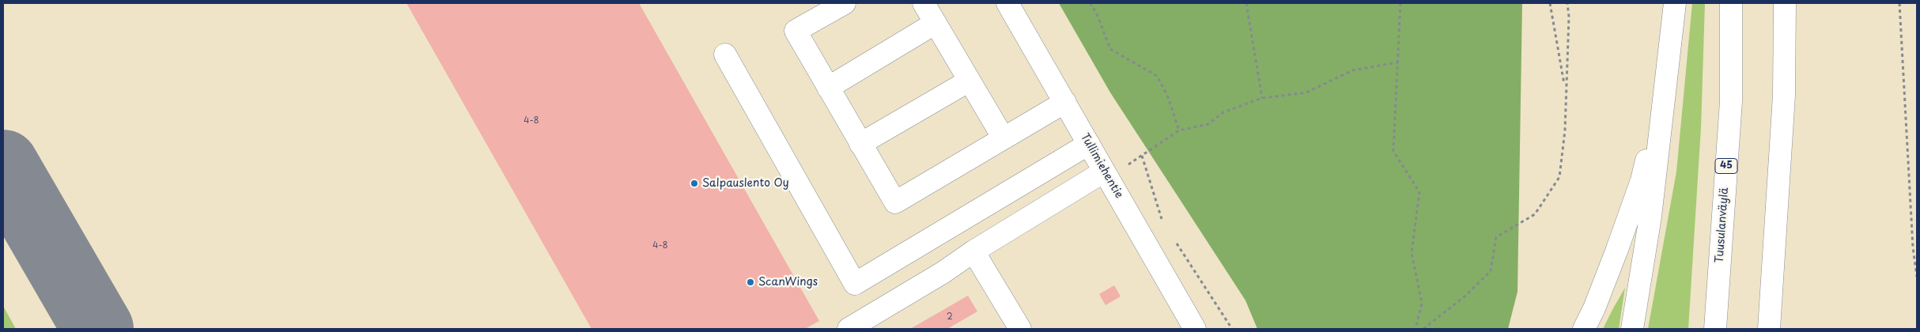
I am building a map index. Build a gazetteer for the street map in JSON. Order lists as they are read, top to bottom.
{
  "streets": {
    "main road": ["Tullimiehentie", "45", "Tuusulanväylä"]
  },
  "places": ["Salpauslento Oy", "ScanWings"],
  "house_numbers": ["4-8", "4-8", "2"]
}
